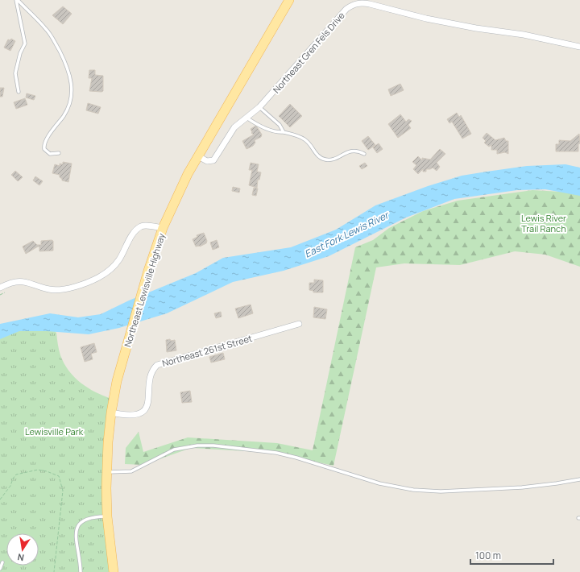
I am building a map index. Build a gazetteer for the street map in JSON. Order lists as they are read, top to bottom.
{
  "streets": {
    "main road": ["Northeast Lewisville Highway"],
    "street": ["Northeast Gren Fels Drive", "Northeast 261st Street"]
  },
  "crossings": [
    ["Northeast Gren Fels Drive", "Northeast Lewisville Highway"],
    ["Northeast Lewisville Highway", "Northeast 261st Street"]
  ],
  "water": ["East Fork Lewis River"],
  "parks": ["Lewis River Trail Ranch", "Lewisville Park"],
  "scale_bar": "100 m",
  "north": "bottom"
}
